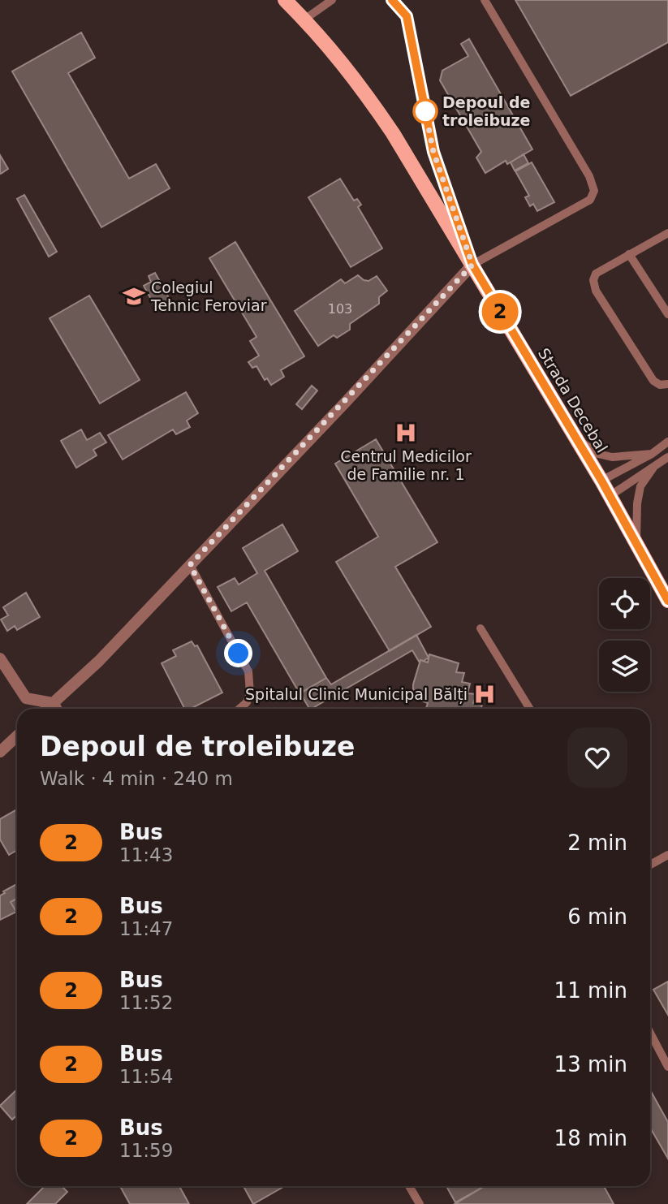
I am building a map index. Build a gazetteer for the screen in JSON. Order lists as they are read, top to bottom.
{
  "streets": {
    "main road": ["Strada Decebal"]
  },
  "places": {
    "other": ["Depoul de troleibuze"],
    "school or university": ["Colegiul Tehnic Feroviar"],
    "hospital": ["Centrul Medicilor de Familie nr. 1", "Spitalul Clinic Municipal Bălți"]
  },
  "lines": ["bus line 2"],
  "house_numbers": ["103"],
  "page": {
    "on_map": "2",
    "heading": ["Depoul de troleibuze", "Walk · 4 min · 240 m"],
    "list": [
      {
        "mark": "2",
        "name": "Bus",
        "note": "11:43",
        "value": "2 min"
      },
      {
        "mark": "2",
        "name": "Bus",
        "note": "11:47",
        "value": "6 min"
      },
      {
        "mark": "2",
        "name": "Bus",
        "note": "11:52",
        "value": "11 min"
      },
      {
        "mark": "2",
        "name": "Bus",
        "note": "11:54",
        "value": "13 min"
      },
      {
        "mark": "2",
        "name": "Bus",
        "note": "11:59",
        "value": "18 min"
      }
    ]
  }
}
